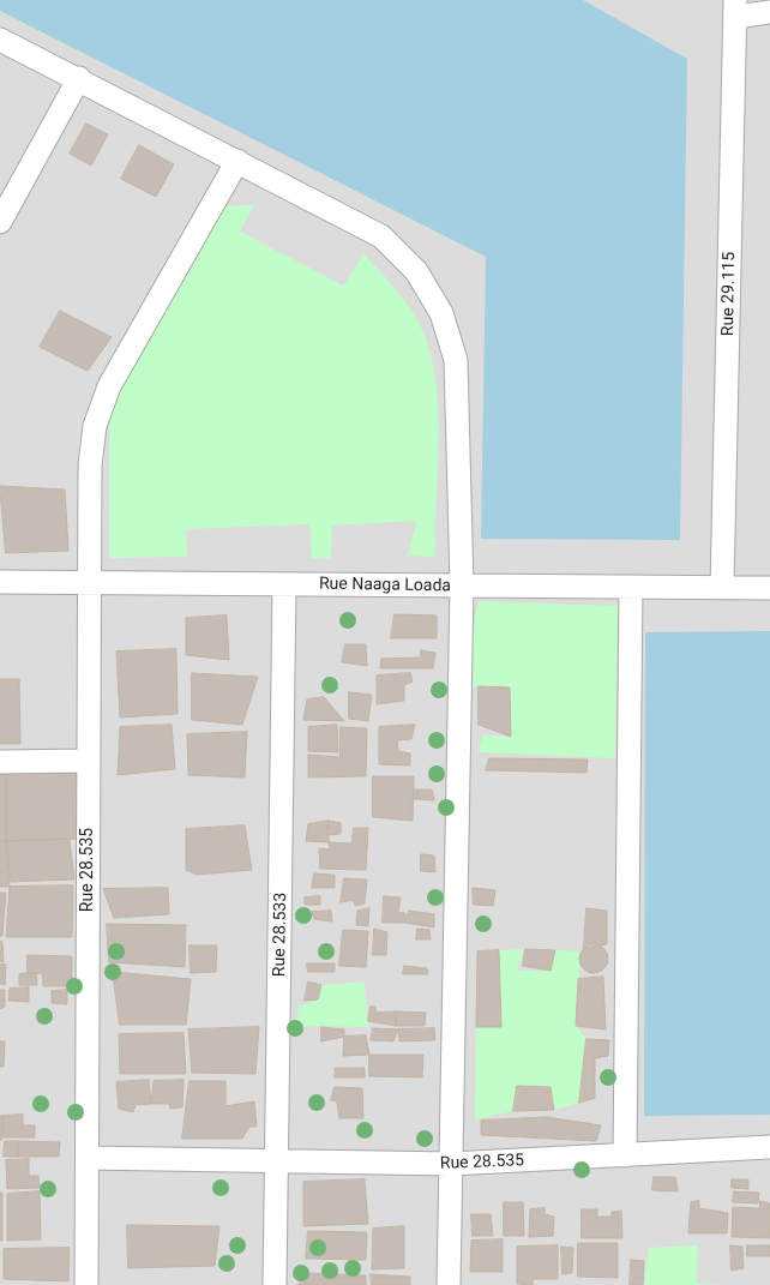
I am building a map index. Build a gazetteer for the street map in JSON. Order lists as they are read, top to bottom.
{
  "streets": {
    "street": [
      "Rue 29.115",
      "Rue Naaga Loada",
      "Rue 28.535",
      "Rue 28.533"
    ]
  },
  "crossings": [
    ["Rue 29.115", "Rue Naaga Loada"],
    ["Rue Naaga Loada", "Rue 28.535"],
    ["Rue Naaga Loada", "Rue 28.533"],
    ["Rue 28.535", "Rue 28.533"]
  ]
}
